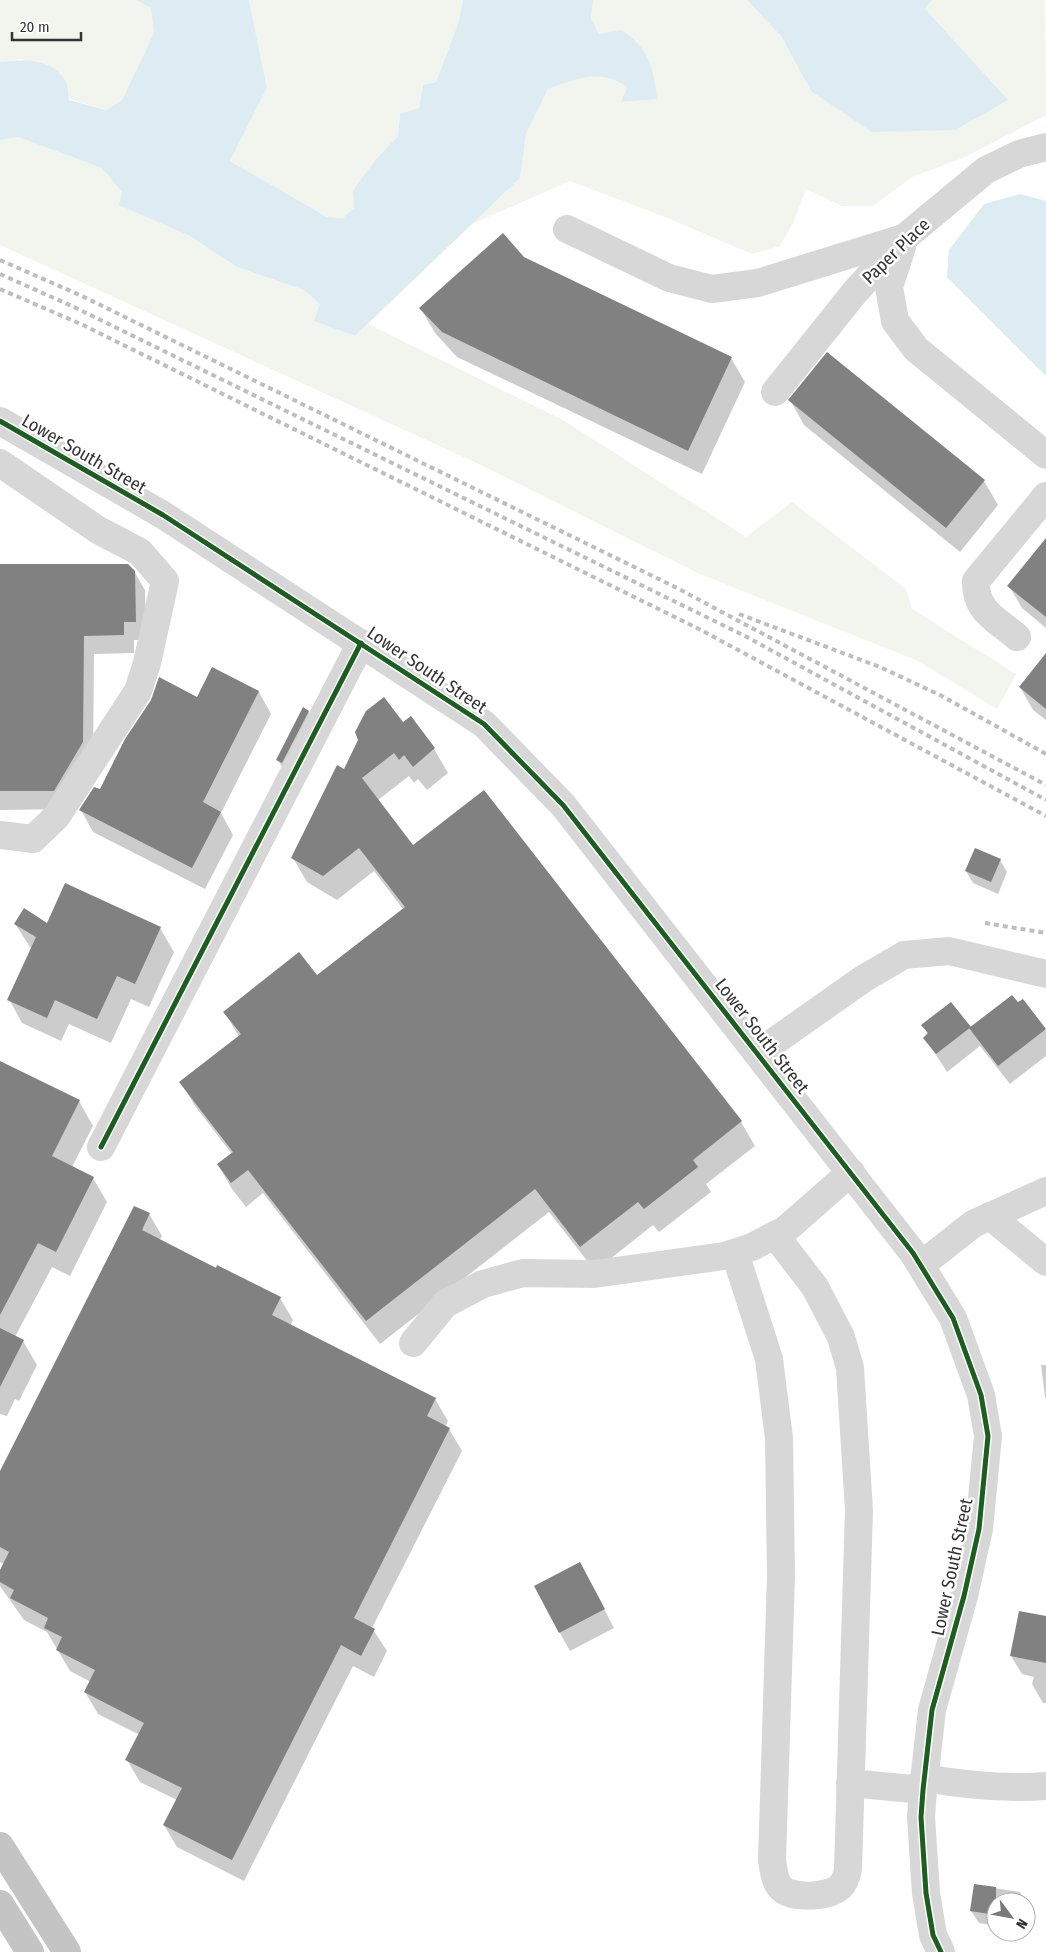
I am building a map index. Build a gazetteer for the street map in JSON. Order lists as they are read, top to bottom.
{
  "streets": {
    "street": ["Paper Place", "Lower South Street"]
  },
  "scale_bar": "20 m",
  "north": "bottom right"
}
